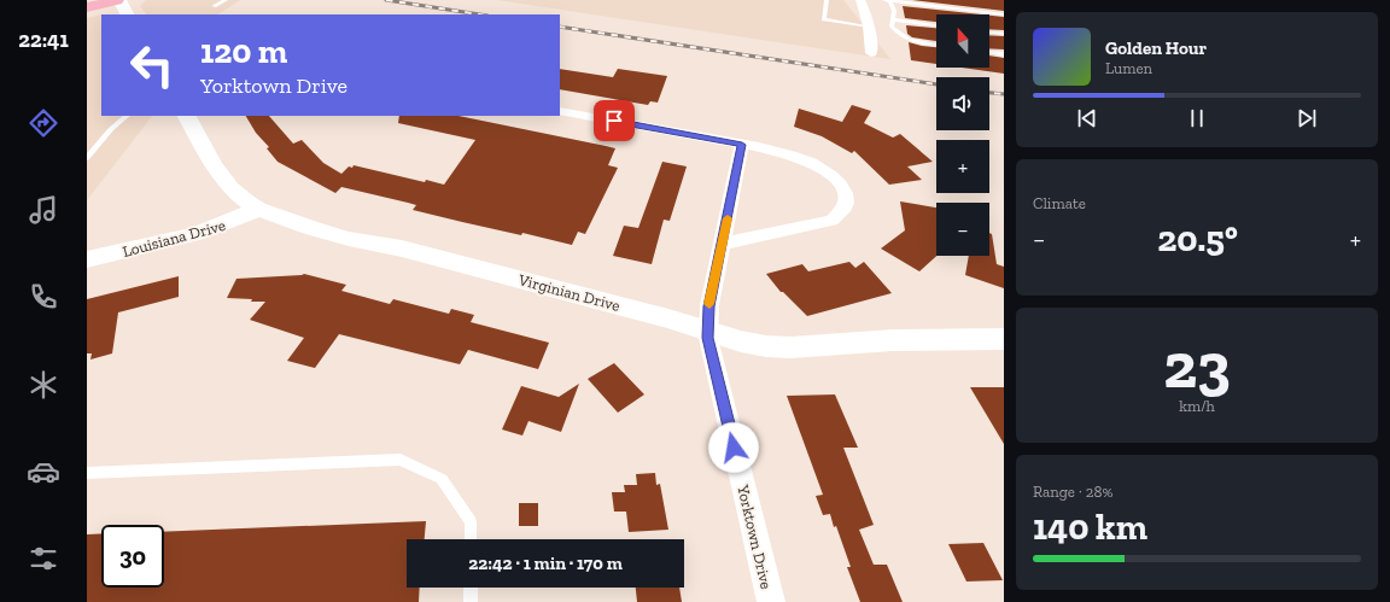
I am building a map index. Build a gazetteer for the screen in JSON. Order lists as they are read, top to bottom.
{
  "streets": {
    "street": ["Louisiana Drive", "Virginian Drive", "Yorktown Drive"]
  },
  "crossings": [
    ["Louisiana Drive", "Virginian Drive"],
    ["Virginian Drive", "Yorktown Drive"]
  ],
  "north": "top",
  "page": {
    "tabs": "22:41",
    "map_buttons": ["+", "−"],
    "turn": ["120 m", "Yorktown Drive"],
    "song": ["Golden Hour", "Lumen"],
    "tile": [
      "Climate",
      ["23", "km/h"],
      ["Range · 28%", "140 km"]
    ],
    "heat": ["−", "20.5°", "+"],
    "limit": "30",
    "trip": "22:42 · 1 min · 170 m"
  }
}
